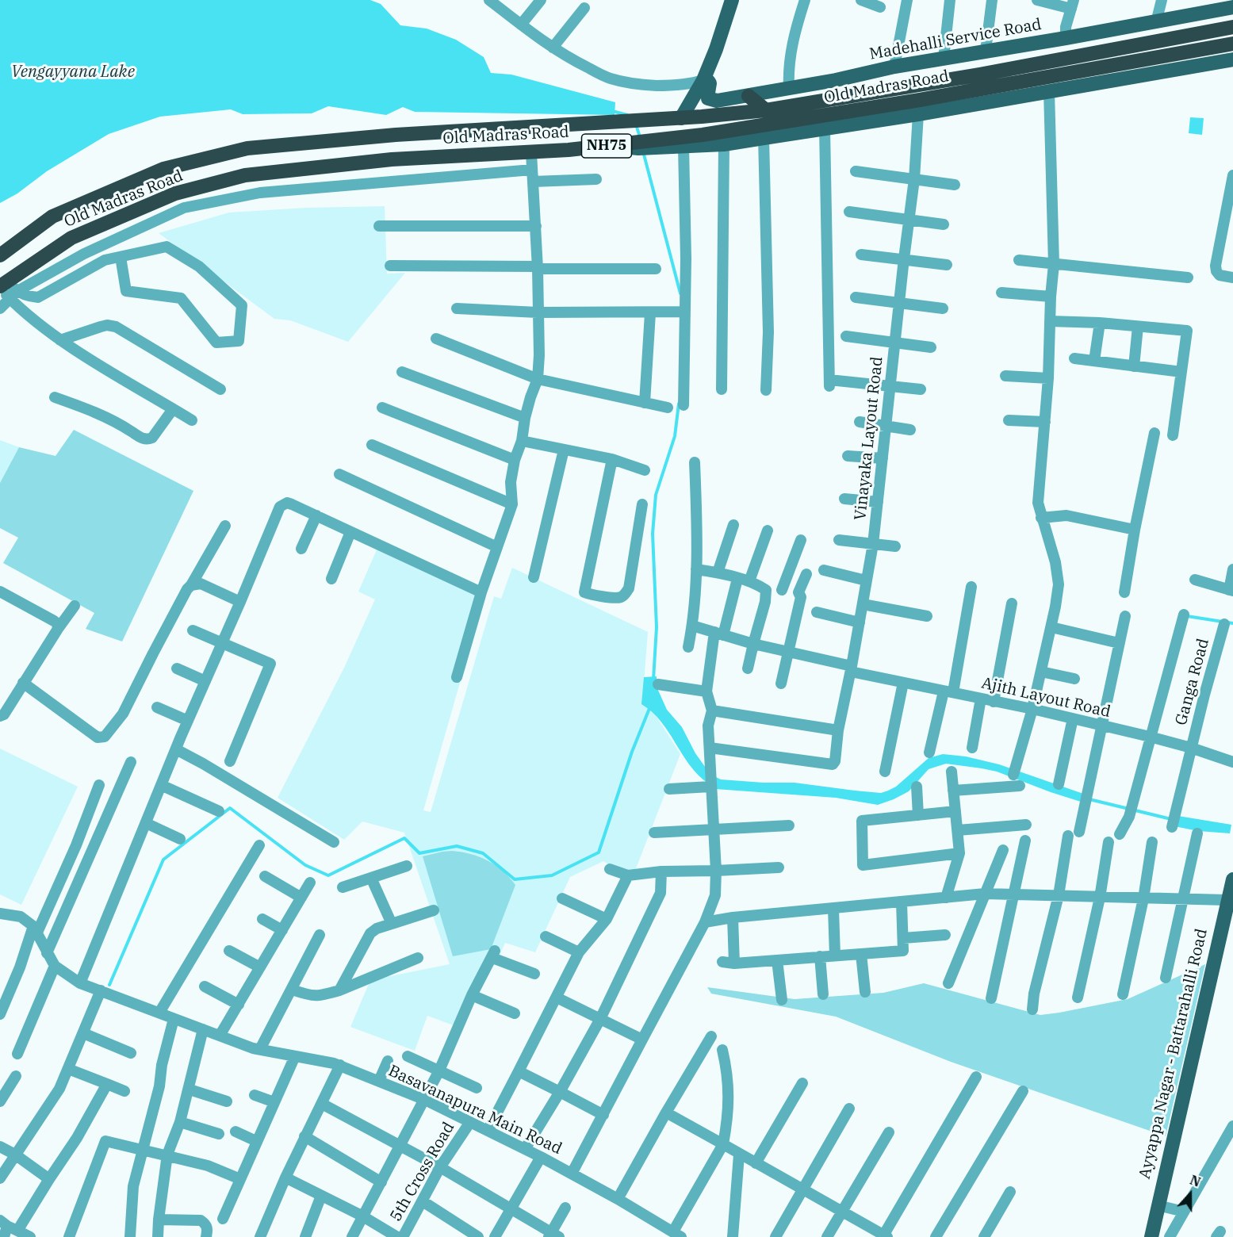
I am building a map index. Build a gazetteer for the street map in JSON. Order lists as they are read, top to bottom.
{
  "streets": {
    "highway": ["Old Madras Road", "NH75"],
    "main road": ["Madehalli Service Road", "Ayyappa Nagar - Battarahalli Road"],
    "street": [
      "Vinayaka Layout Road",
      "Ganga Road",
      "Ajith Layout Road",
      "Basavanapura Main Road",
      "5th Cross Road"
    ]
  },
  "crossings": [
    ["Vinayaka Layout Road", "Ajith Layout Road"],
    ["Ganga Road", "Ajith Layout Road"],
    ["Basavanapura Main Road", "5th Cross Road"]
  ],
  "water": ["Vengayyana Lake"],
  "north": "top"
}
